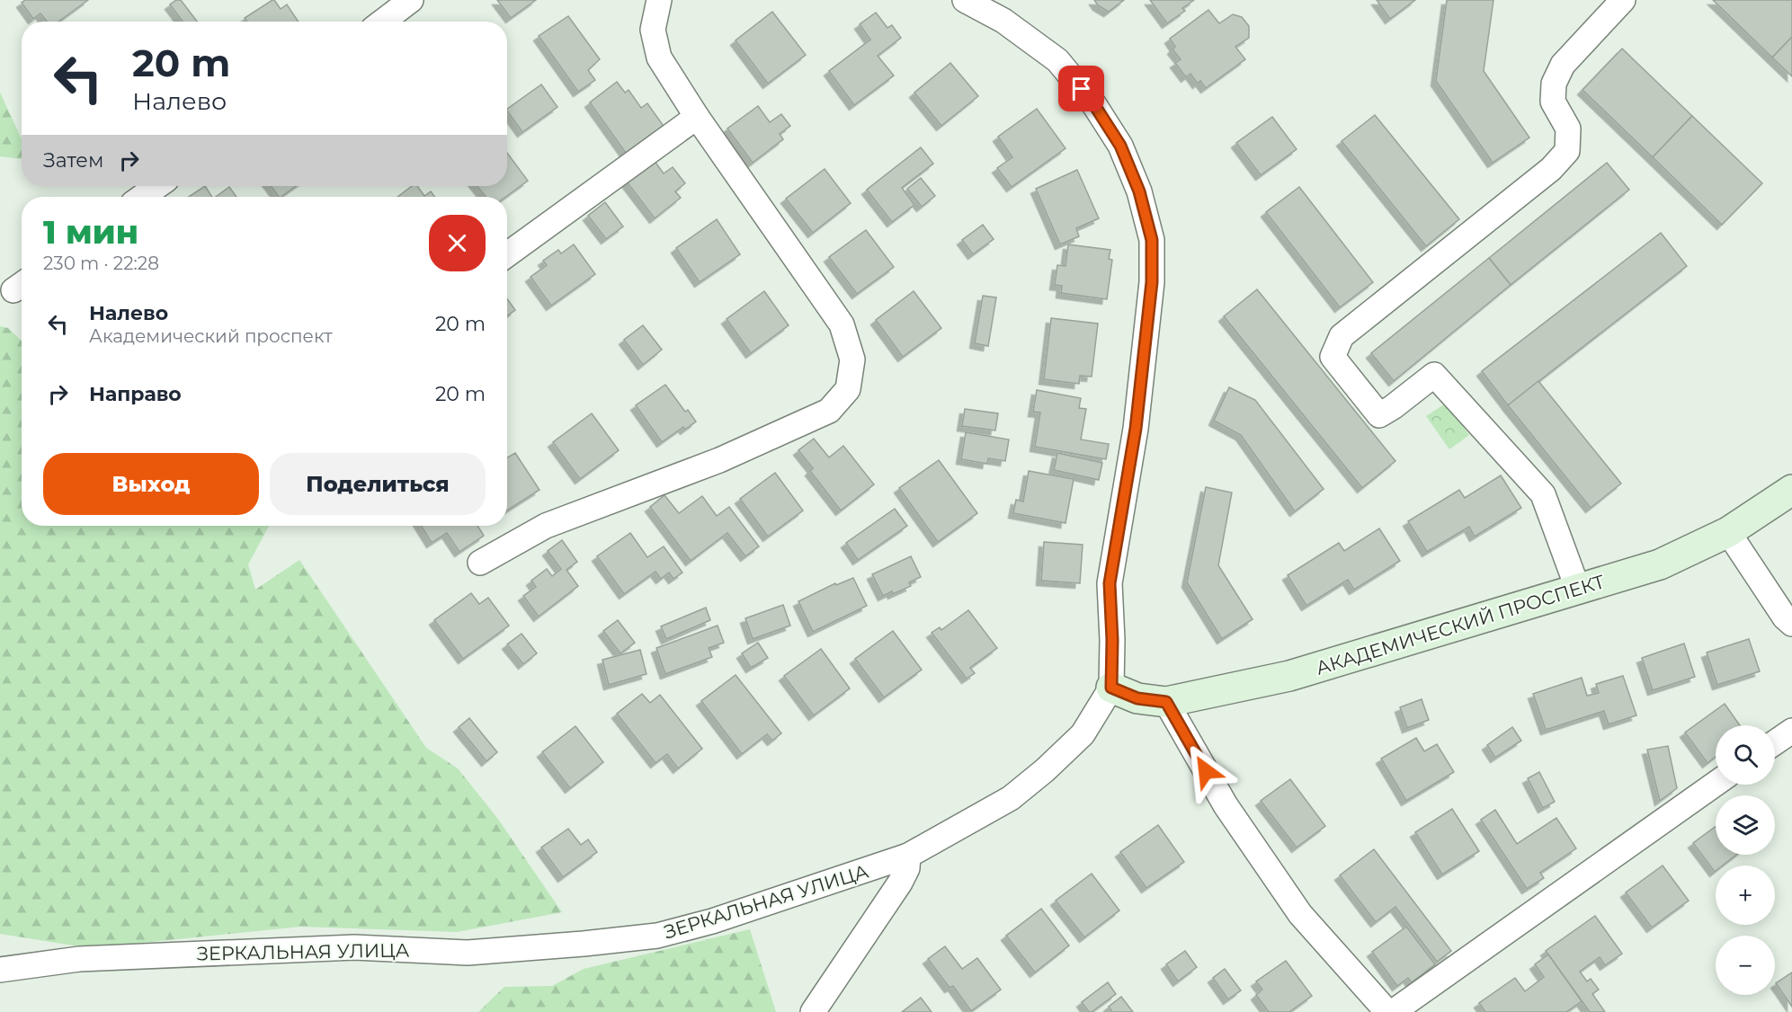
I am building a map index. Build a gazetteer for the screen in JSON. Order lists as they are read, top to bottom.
{
  "streets": {
    "street": ["АКАДЕМИЧЕСКИЙ ПРОСПЕКТ", "ЗЕРКАЛЬНАЯ УЛИЦА"]
  },
  "crossings": [
    ["АКАДЕМИЧЕСКИЙ ПРОСПЕКТ", "ЗЕРКАЛЬНАЯ УЛИЦА"]
  ],
  "page": {
    "turn": ["20 m", "Налево"],
    "then": "Затем",
    "heading": ["1 мин", "230 m · 22:28"],
    "list": [
      {
        "name": "Налево",
        "note": "Академический проспект",
        "value": "20 m"
      },
      {
        "name": "Направо",
        "value": "20 m"
      }
    ],
    "buttons": ["Выход", "Поделиться"],
    "map_buttons": ["+", "−"]
  }
}
